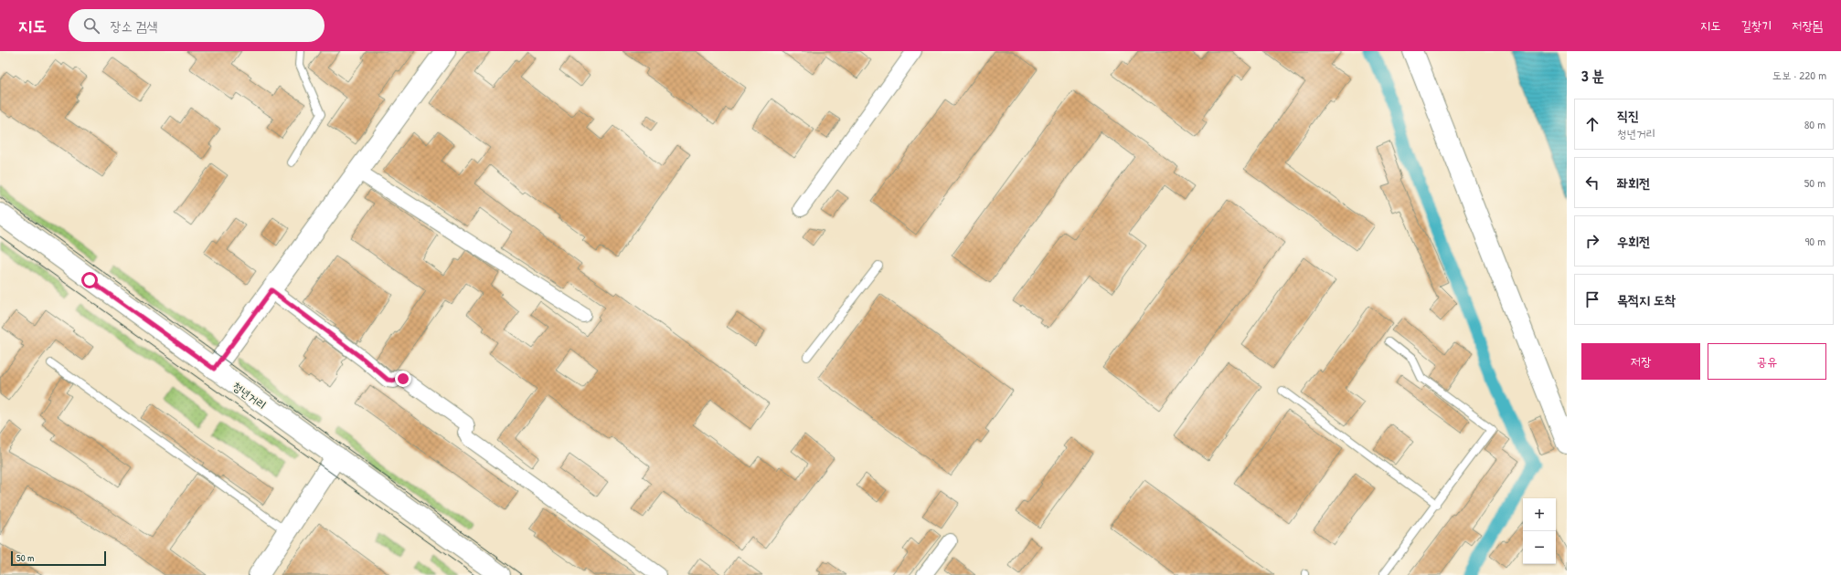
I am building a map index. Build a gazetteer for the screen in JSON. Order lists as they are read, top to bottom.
{
  "streets": {
    "street": ["청년거리"]
  },
  "scale_bar": "50 m",
  "page": {
    "header": "지도",
    "search": "장소 검색",
    "nav": ["지도", "길찾기", "저장됨"],
    "heading": ["3 분", "도보 · 220 m"],
    "list": [
      ["직진", "청년거리", "80 m"],
      ["좌회전", "50 m"],
      ["우회전", "90 m"],
      "목적지 도착"
    ],
    "buttons": ["저장", "공유"],
    "map_buttons": ["+", "−"],
    "scale": "50 m"
  }
}
